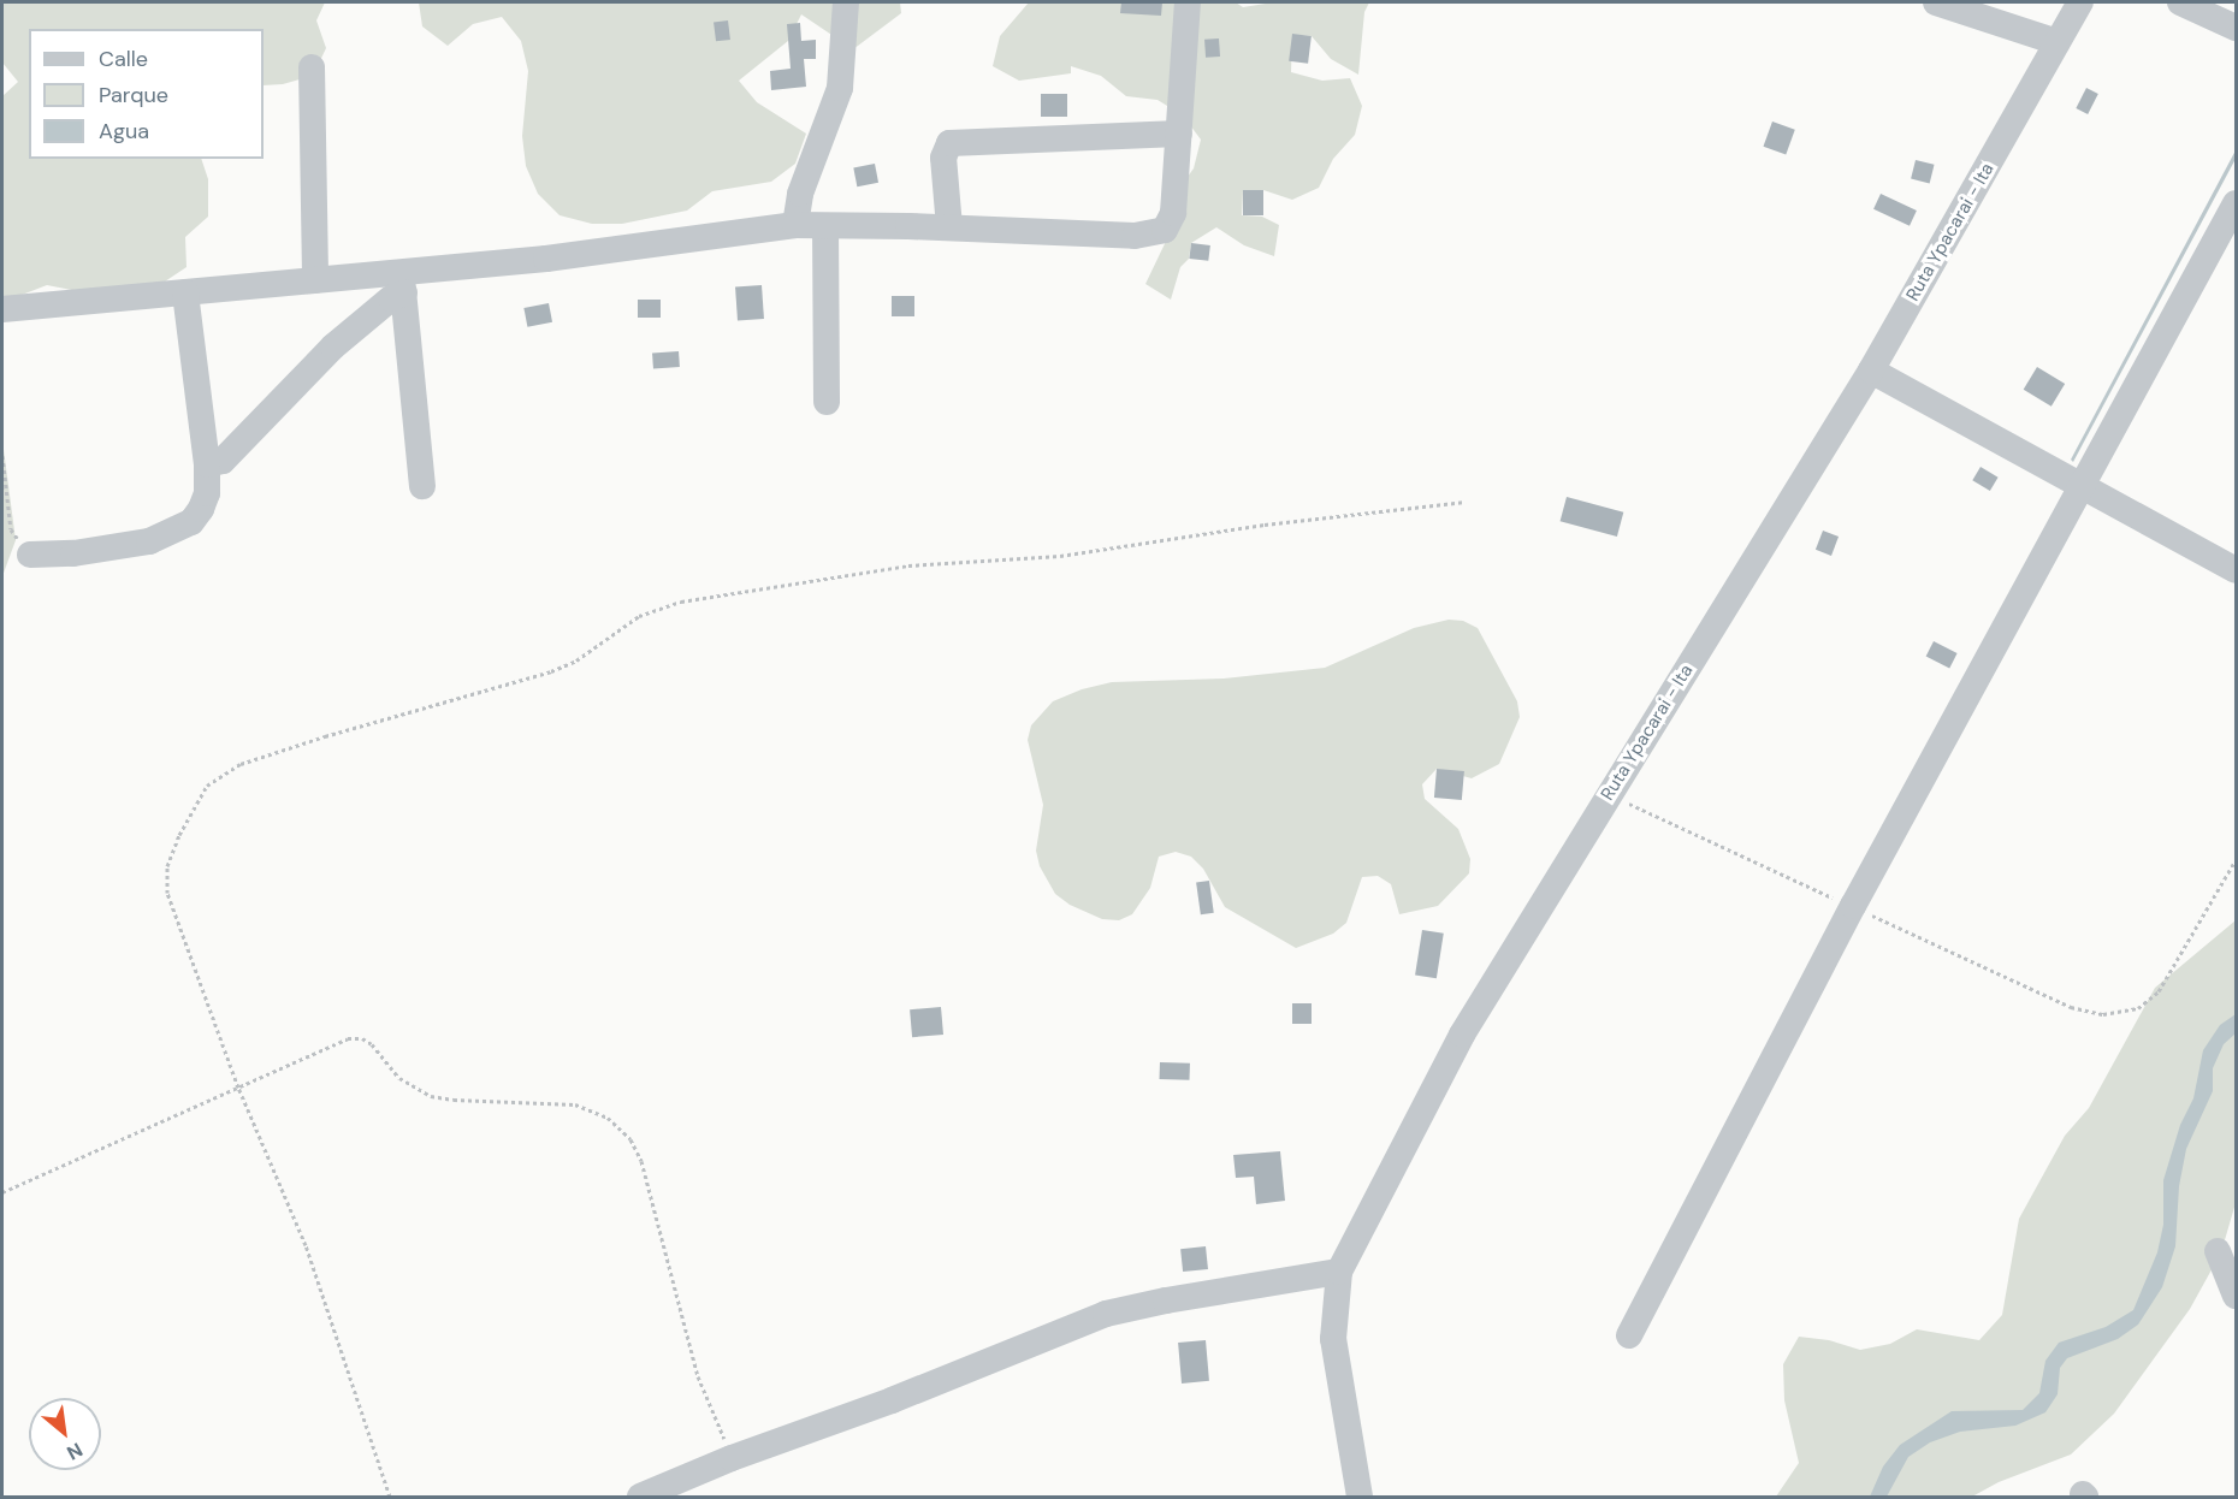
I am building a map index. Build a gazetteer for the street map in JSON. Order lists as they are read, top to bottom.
{
  "streets": {
    "street": ["Ruta Ypacarai - Ita"]
  },
  "legend": ["Calle", "Parque", "Agua"],
  "north": "bottom right"
}
